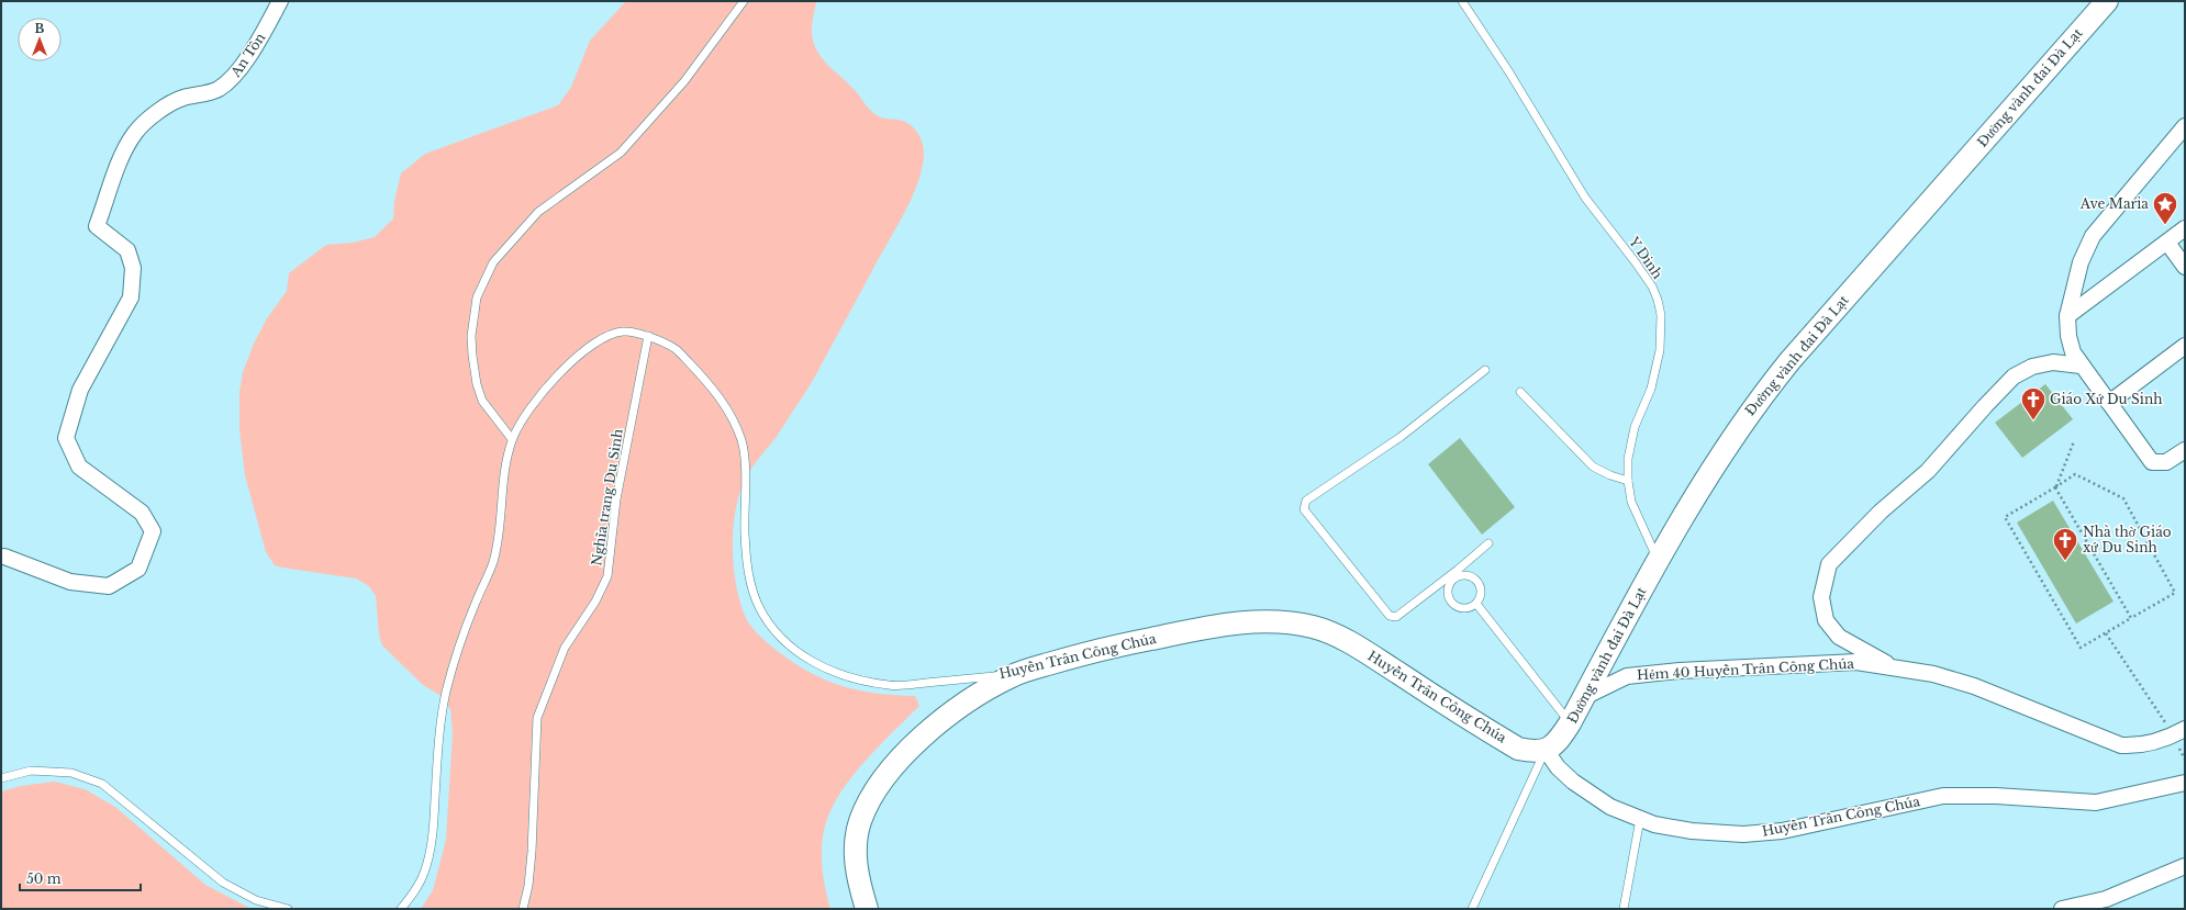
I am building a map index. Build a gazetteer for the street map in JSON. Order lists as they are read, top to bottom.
{
  "streets": {
    "main road": ["Đường vành đai Đà Lạt", "Huyền Trân Công Chúa"],
    "street": ["An Tôn", "Hẻm 40 Huyền Trân Công Chúa"],
    "lane": ["Y Dinh", "Nghĩa trang Du Sinh"]
  },
  "crossings": [
    ["Đường vành đai Đà Lạt", "Y Dinh"],
    ["Đường vành đai Đà Lạt", "Huyền Trân Công Chúa"],
    ["Đường vành đai Đà Lạt", "Hẻm 40 Huyền Trân Công Chúa"],
    ["Nghĩa trang Du Sinh", "Huyền Trân Công Chúa"]
  ],
  "places": {
    "place": ["Ave Maria"],
    "church": ["Giáo Xứ Du Sinh", "Nhà thờ Giáo xứ Du Sinh"]
  },
  "scale_bar": "50 m",
  "north": "top"
}
